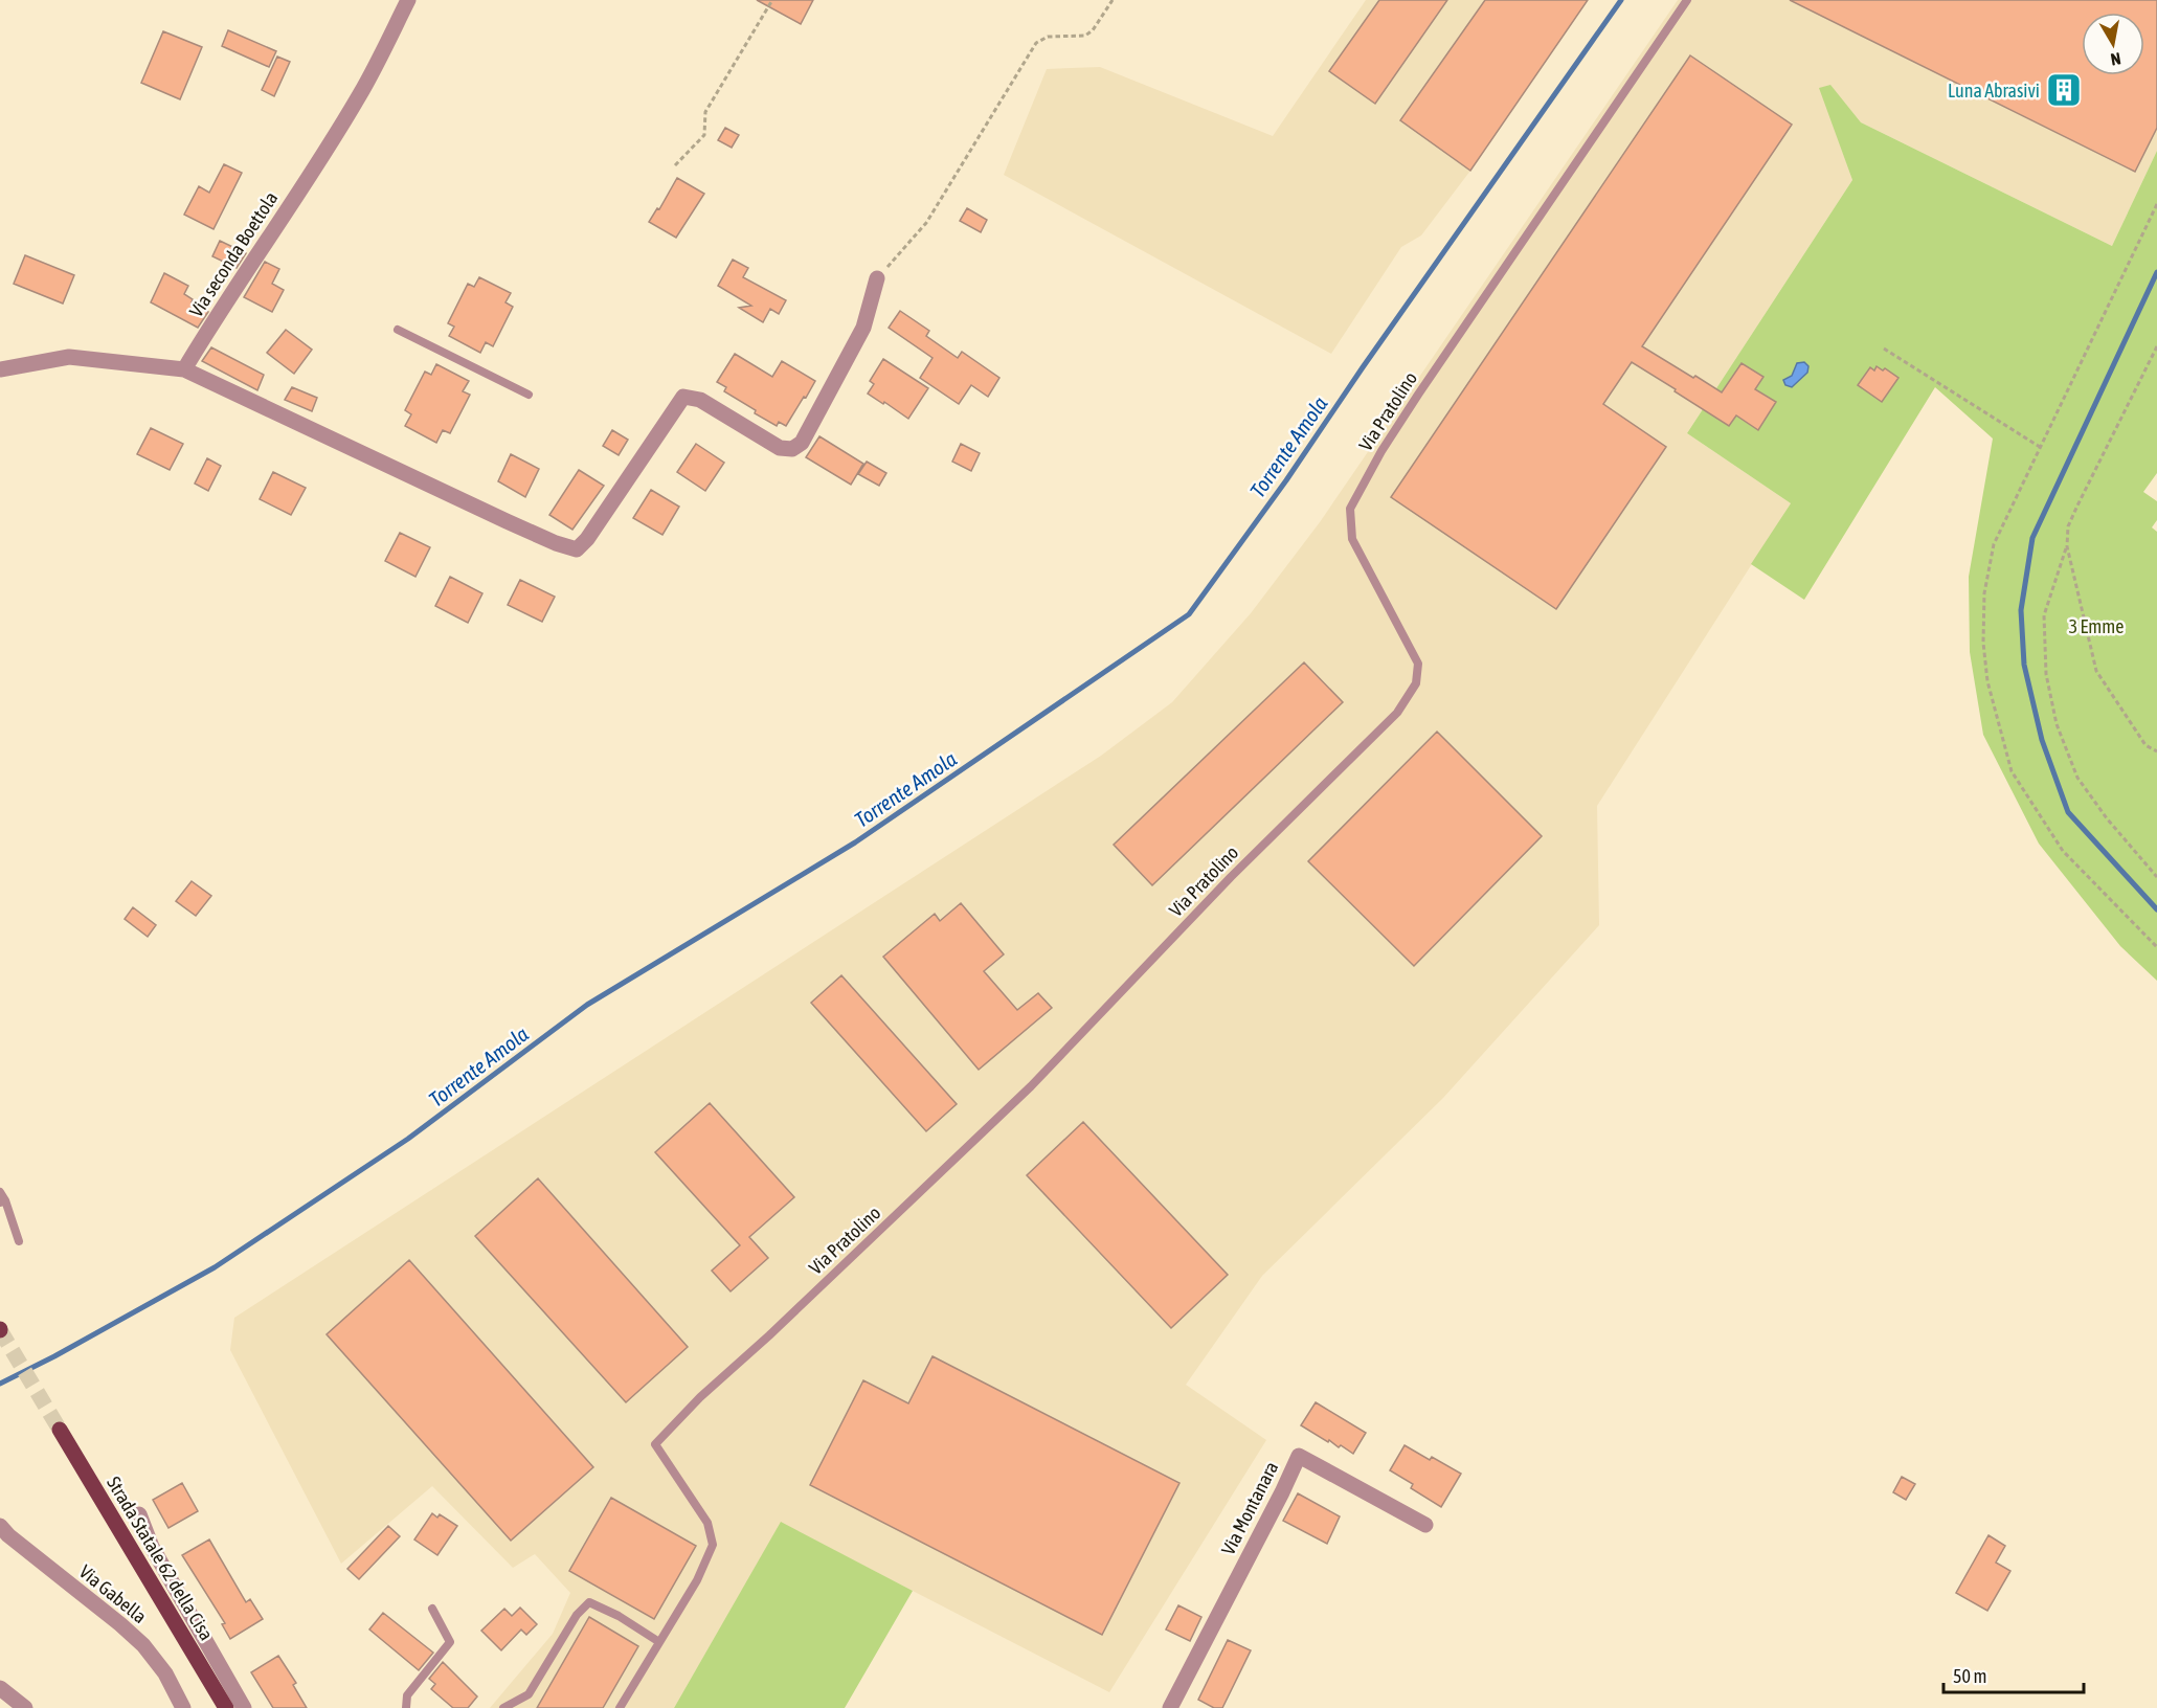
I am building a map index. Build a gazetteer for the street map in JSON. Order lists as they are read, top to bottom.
{
  "streets": {
    "main road": ["Strada Statale 62 della Cisa"],
    "street": ["Via seconda Boettola", "Via Montanara", "Via Gabella"],
    "lane": ["Via Pratolino"]
  },
  "water": ["Torrente Amola"],
  "parks": ["3 Emme"],
  "places": {
    "building": ["Luna Abrasivi"]
  },
  "scale_bar": "50 m",
  "north": "bottom"
}
